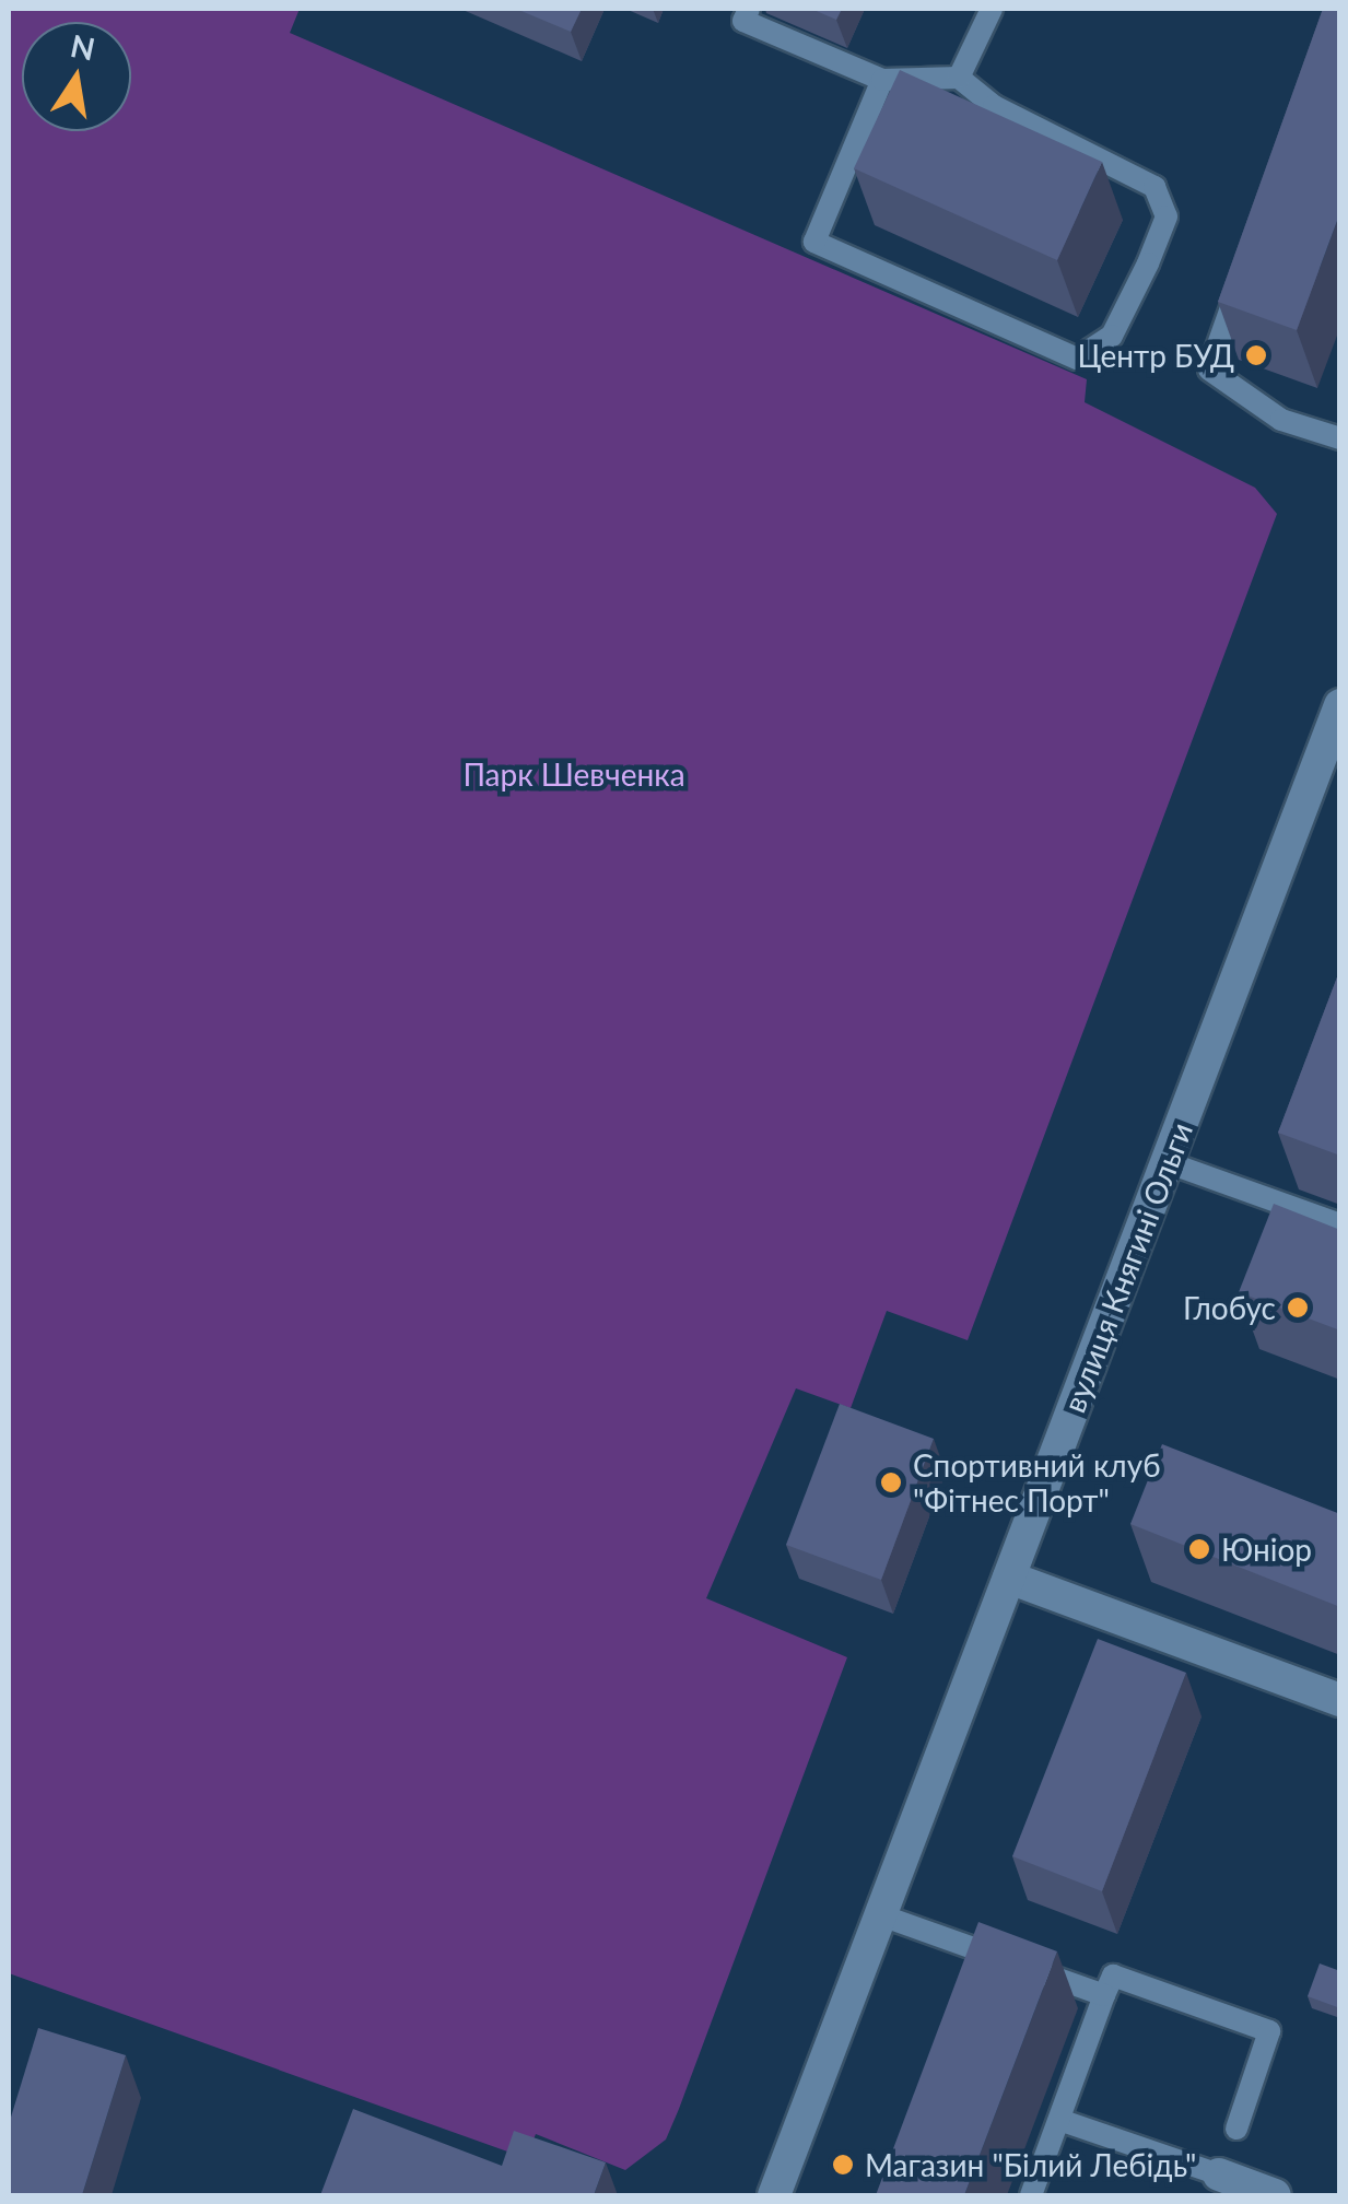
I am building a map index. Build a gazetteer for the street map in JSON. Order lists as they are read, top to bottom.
{
  "streets": {
    "street": ["вулиця Княгині Ольги"]
  },
  "parks": ["Парк Шевченка"],
  "places": [
    "Центр БУД",
    "Глобус",
    "Спортивний клуб \"Фітнес Порт\"",
    "Юніор",
    "Магазин \"Білий Лебідь\""
  ],
  "north": "top"
}
